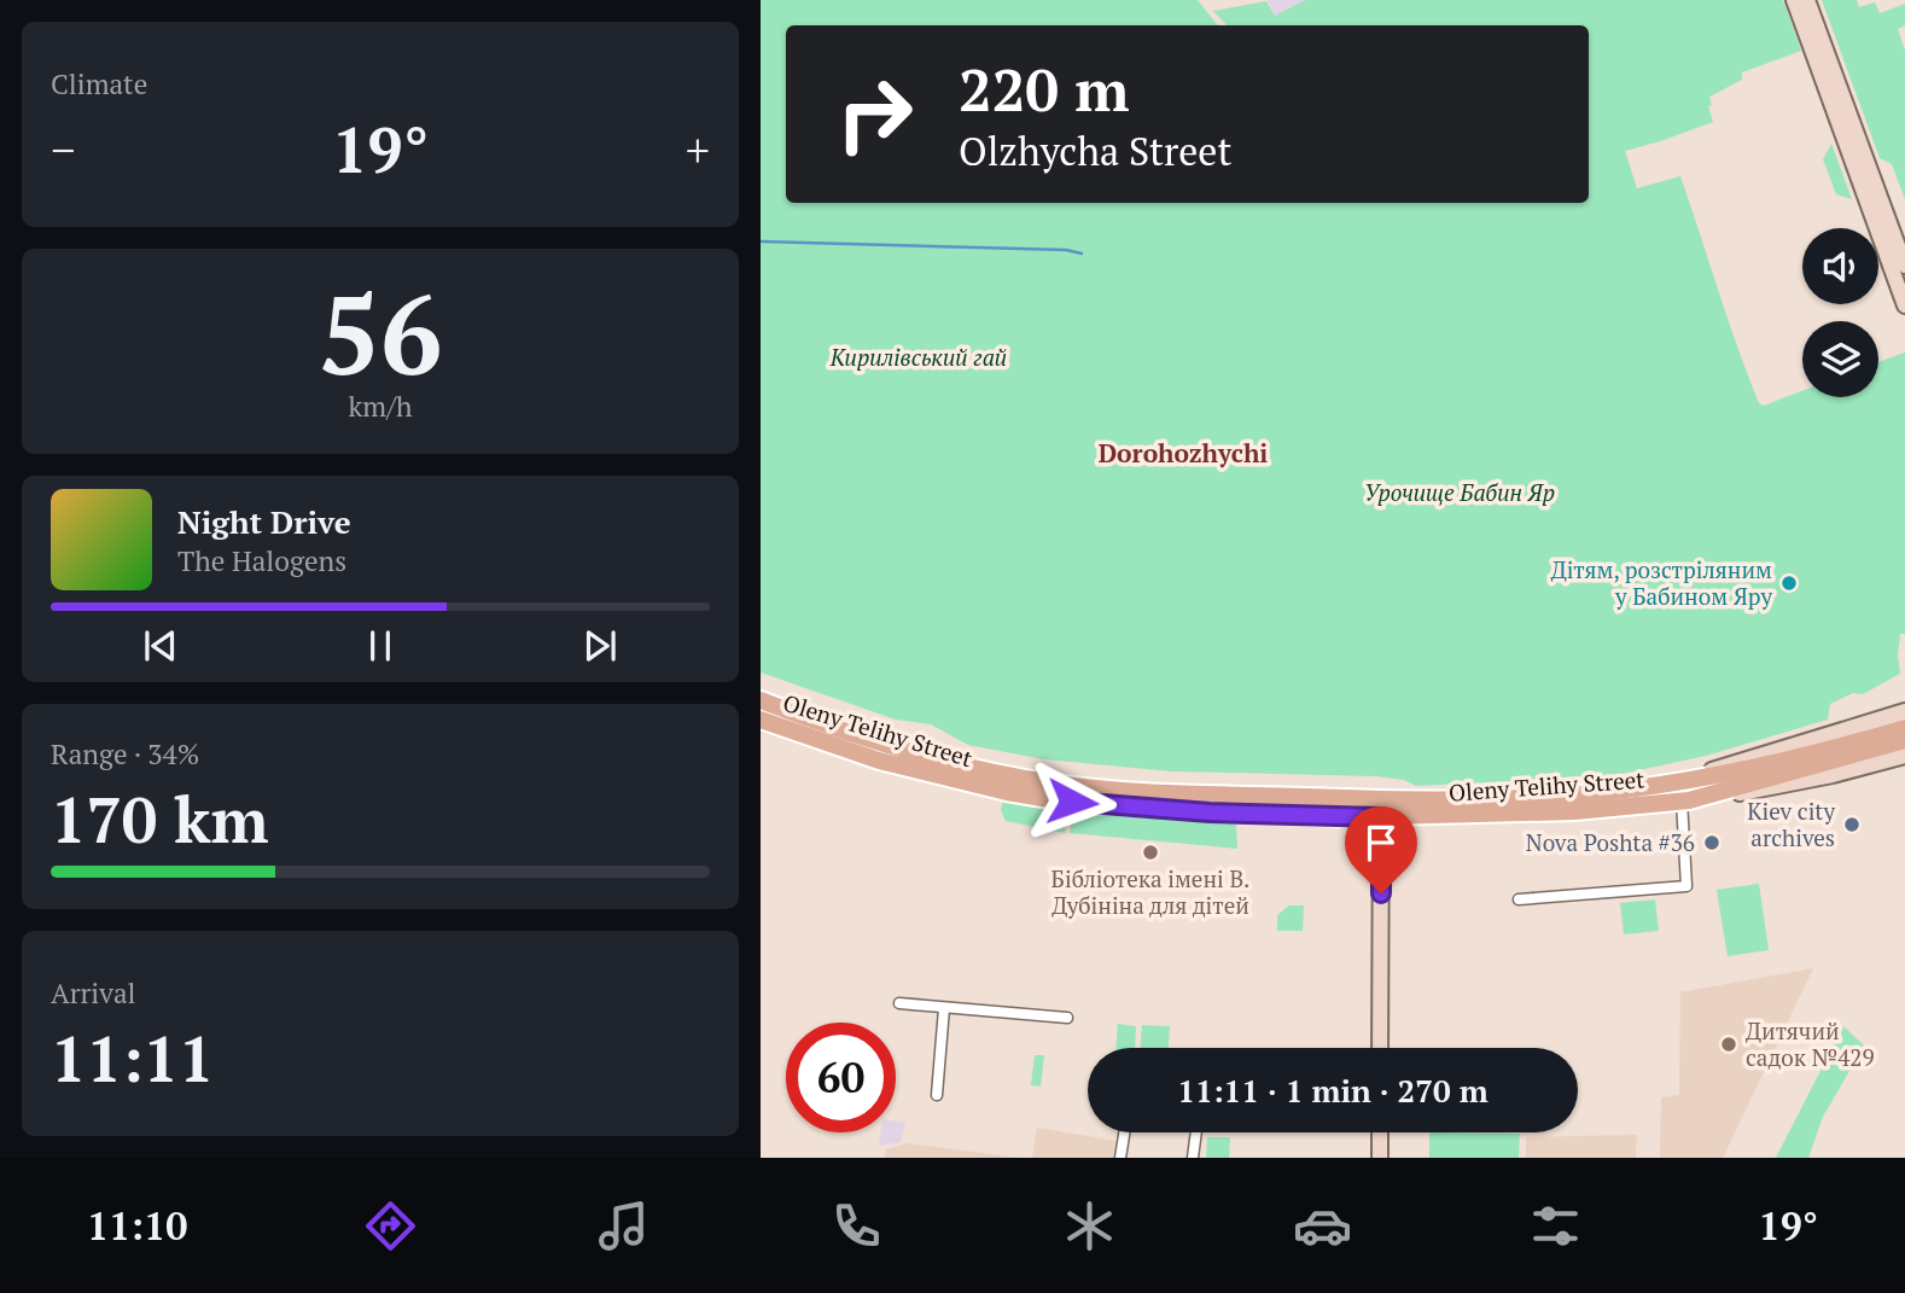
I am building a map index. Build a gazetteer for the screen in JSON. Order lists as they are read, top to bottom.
{
  "streets": {
    "main road": ["Oleny Telihy Street"]
  },
  "districts": ["Dorohozhychi"],
  "parks": ["Кирилівський гай", "Урочище Бабин Яр"],
  "places": [
    "Дітям, розстріляним у Бабином Яру",
    "Kiev city archives",
    "Nova Poshta #36",
    "Бібліотека імені В. Дубініна для дітей",
    "Дитячий садок №429"
  ],
  "page": {
    "tile": [
      "Climate",
      ["56", "km/h"],
      ["Range · 34%", "170 km"],
      ["Arrival", "11:11"]
    ],
    "turn": ["220 m", "Olzhycha Street"],
    "heat": ["−", "19°", "+"],
    "song": ["Night Drive", "The Halogens"],
    "limit": "60",
    "trip": "11:11 · 1 min · 270 m",
    "tabs": ["11:10", "19°"]
  }
}
